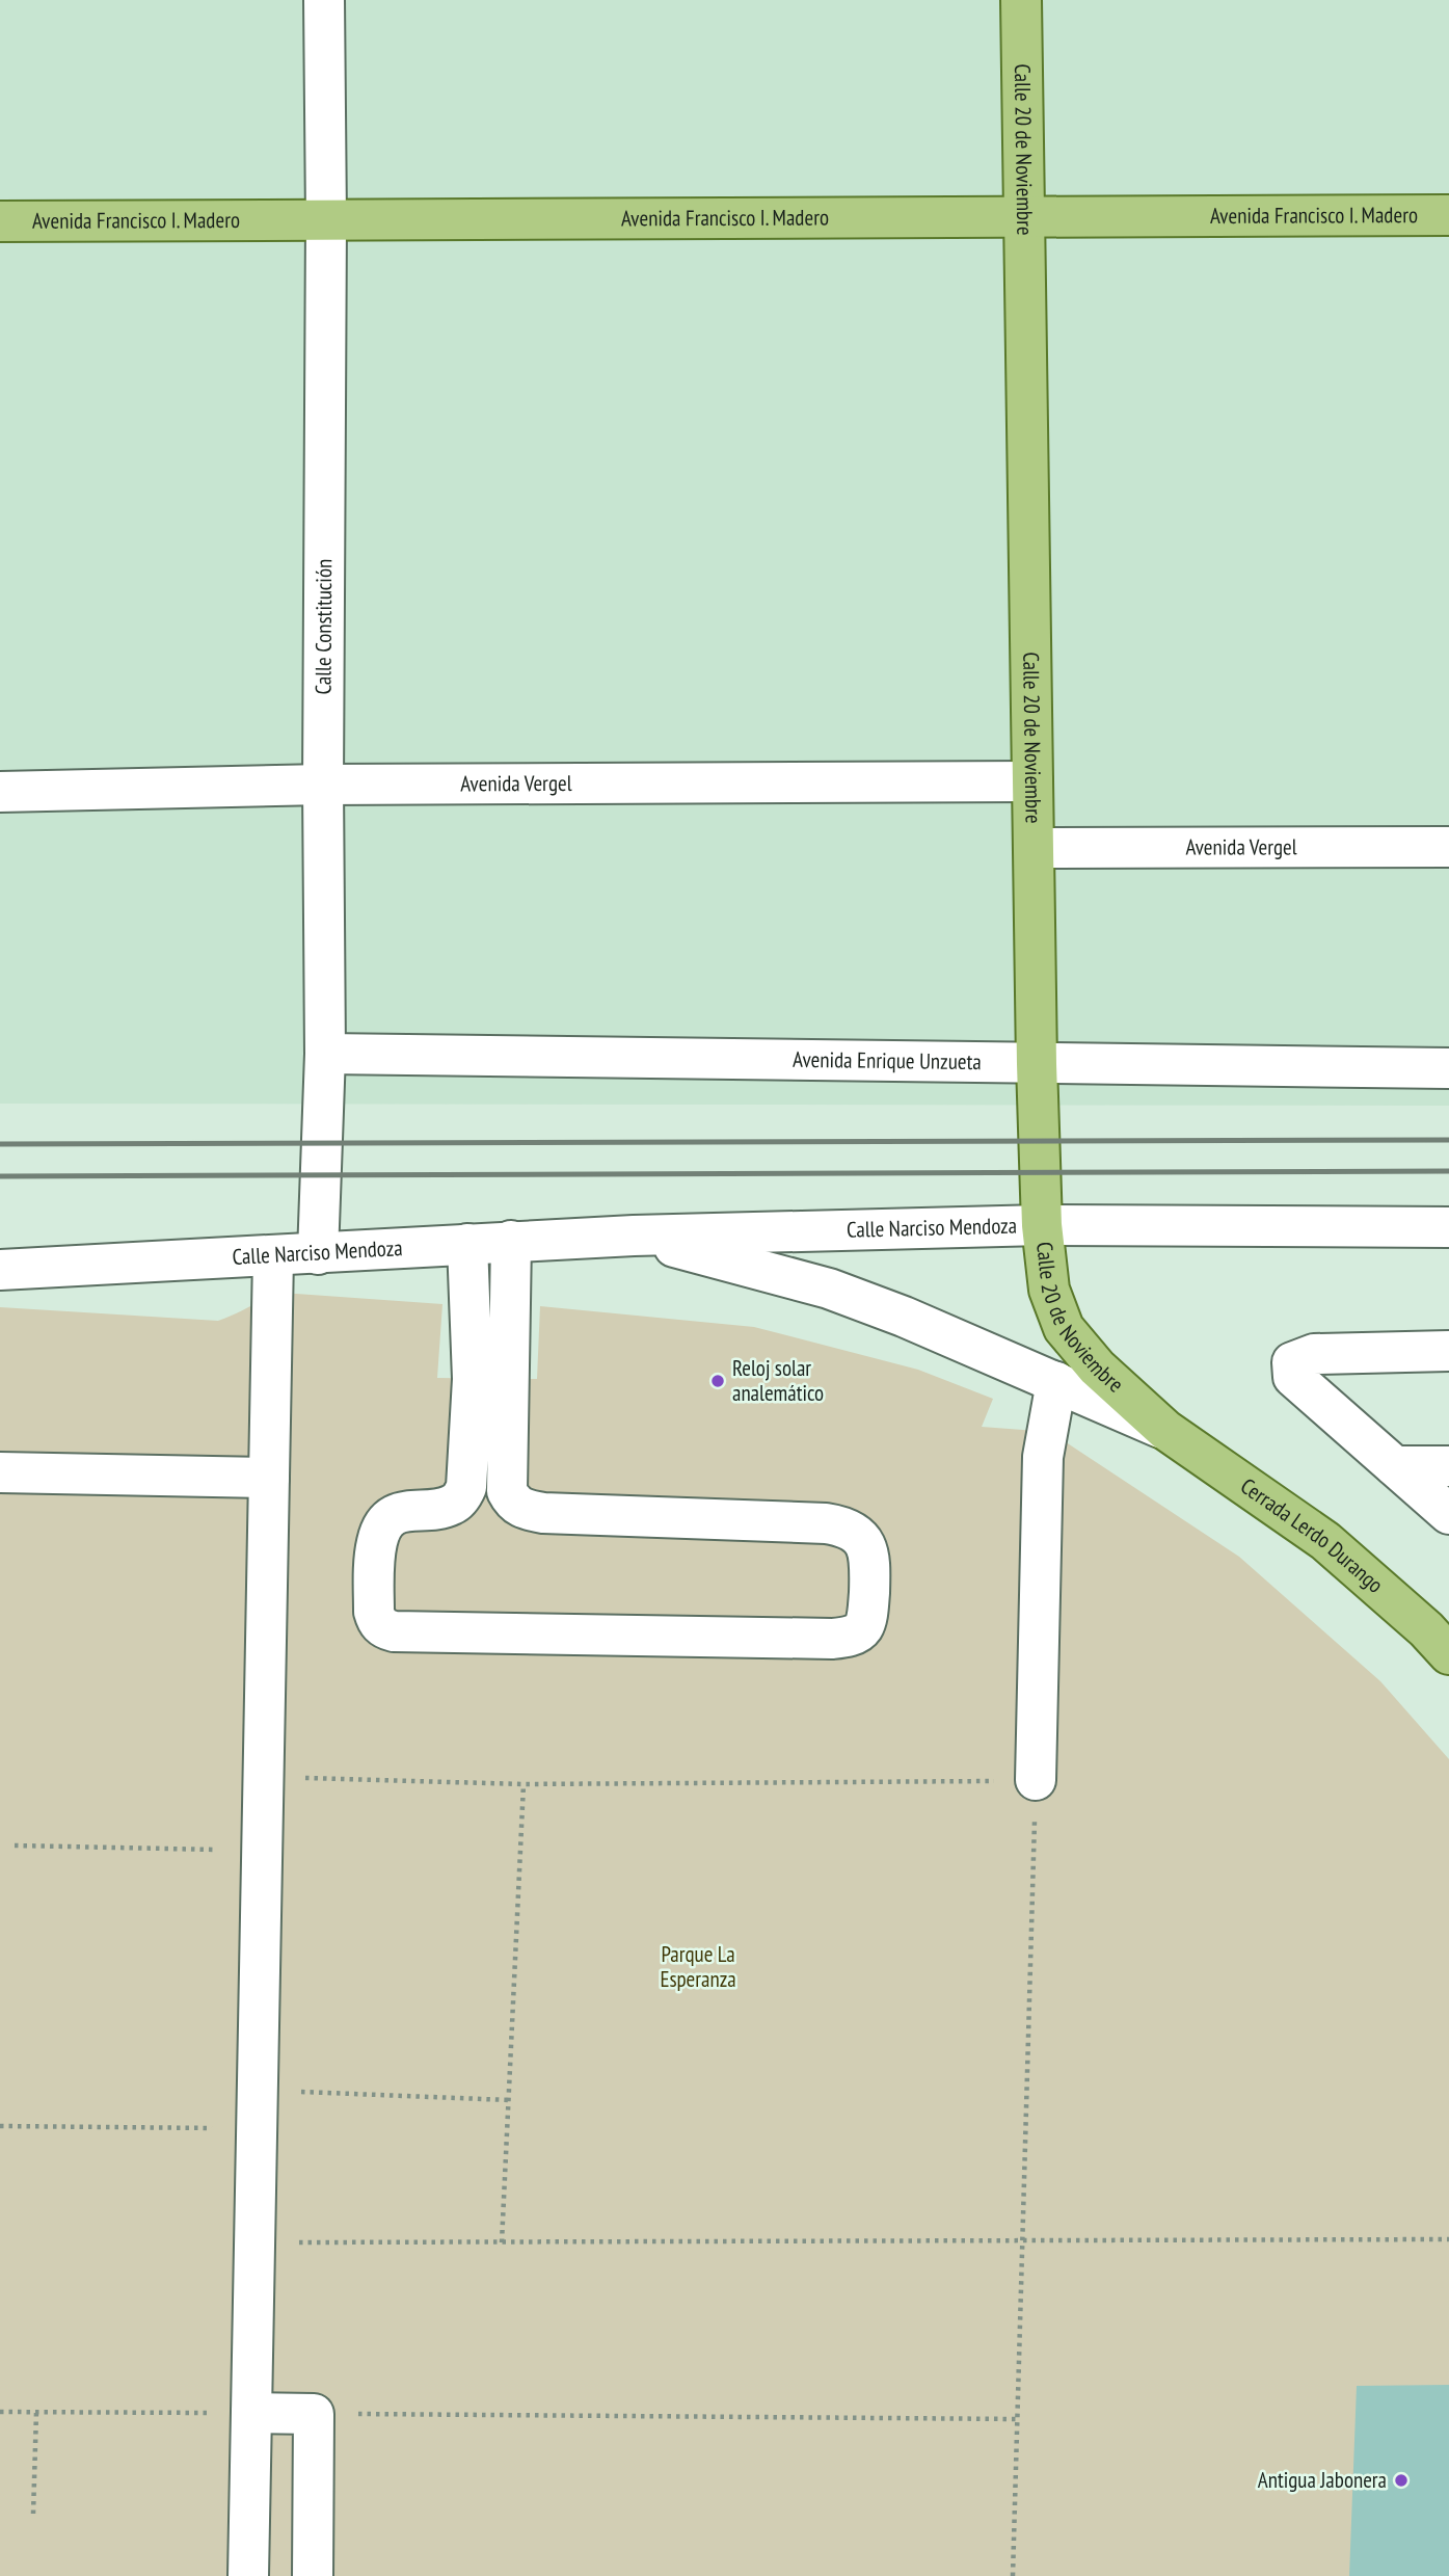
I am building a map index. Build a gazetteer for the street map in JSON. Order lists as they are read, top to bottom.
{
  "streets": {
    "main road": ["Calle 20 de Noviembre", "Avenida Francisco I. Madero", "Cerrada Lerdo Durango"],
    "street": [
      "Calle Constitución",
      "Avenida Vergel",
      "Avenida Enrique Unzueta",
      "Calle Narciso Mendoza"
    ]
  },
  "crossings": [
    ["Calle 20 de Noviembre", "Avenida Francisco I. Madero"],
    ["Calle 20 de Noviembre", "Avenida Vergel"],
    ["Calle 20 de Noviembre", "Avenida Enrique Unzueta"],
    ["Calle 20 de Noviembre", "Calle Narciso Mendoza"],
    ["Calle 20 de Noviembre", "Cerrada Lerdo Durango"],
    ["Avenida Francisco I. Madero", "Calle Constitución"],
    ["Calle Constitución", "Avenida Vergel"],
    ["Calle Constitución", "Avenida Enrique Unzueta"],
    ["Calle Constitución", "Calle Narciso Mendoza"],
    ["Calle Narciso Mendoza", "Cerrada Lerdo Durango"]
  ],
  "parks": ["Parque La Esperanza"],
  "places": ["Reloj solar analemático", "Antigua Jabonera"]
}
